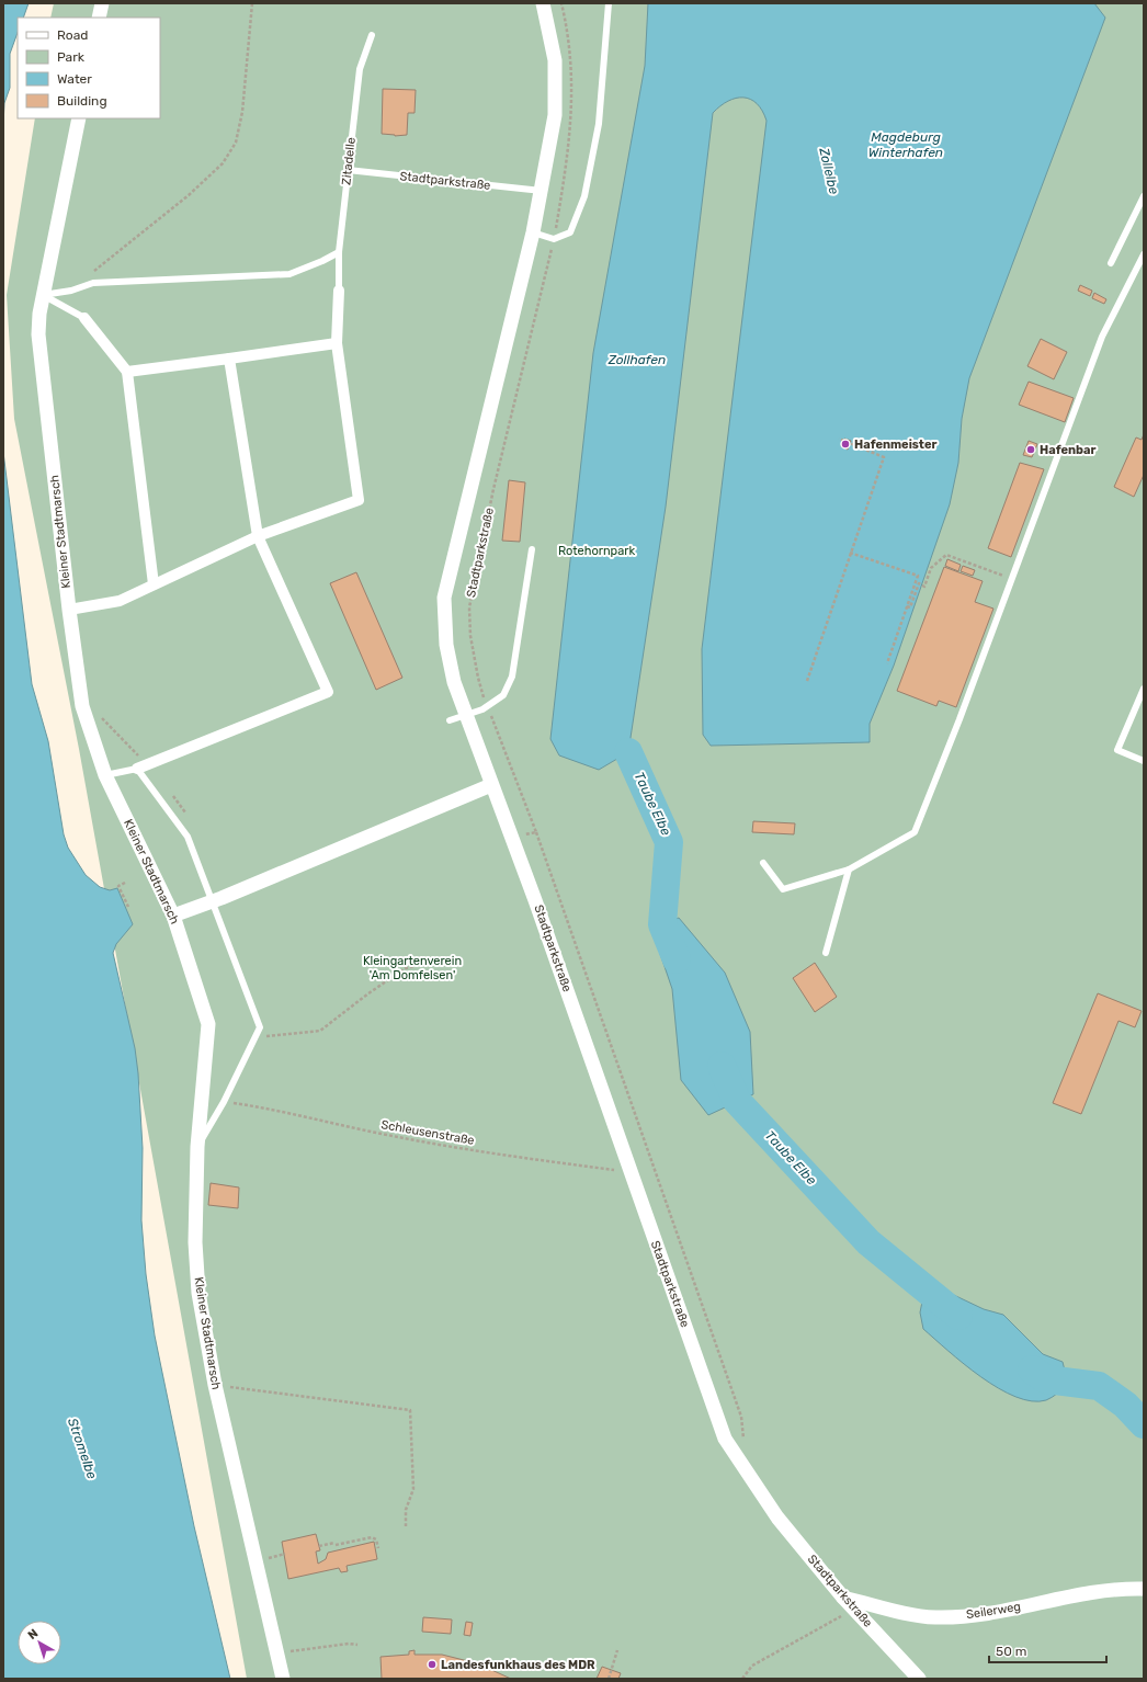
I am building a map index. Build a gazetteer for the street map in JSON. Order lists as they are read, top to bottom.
{
  "streets": {
    "street": ["Stadtparkstraße", "Kleiner Stadtmarsch", "Seilerweg"],
    "lane": ["Zitadelle"],
    "path": ["Schleusenstraße"]
  },
  "crossings": [
    ["Zitadelle", "Stadtparkstraße"],
    ["Stadtparkstraße", "Schleusenstraße"],
    ["Stadtparkstraße", "Seilerweg"]
  ],
  "water": [
    "Magdeburg Winterhafen",
    "Zollelbe",
    "Zollhafen",
    "Taube Elbe",
    "Stromelbe"
  ],
  "parks": ["Rotehornpark", "Kleingartenverein 'Am Domfelsen'"],
  "places": ["Hafenmeister", "Hafenbar", "Landesfunkhaus des MDR"],
  "legend": [
    "Road",
    "Park",
    "Water",
    "Building"
  ],
  "scale_bar": "50 m",
  "north": "top left"
}
